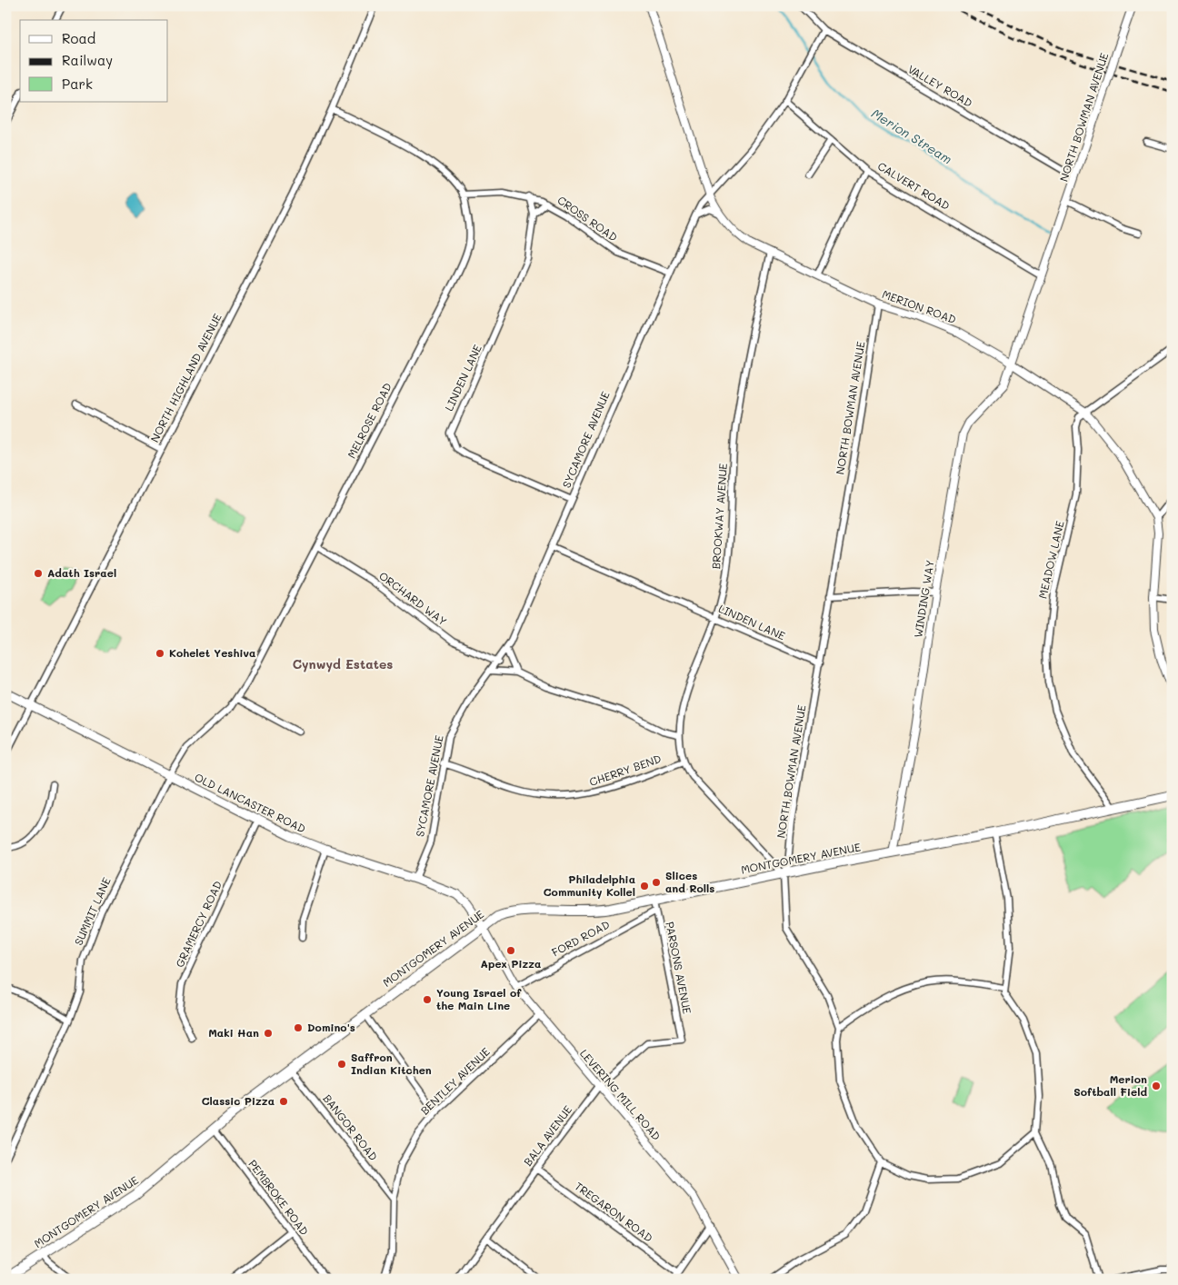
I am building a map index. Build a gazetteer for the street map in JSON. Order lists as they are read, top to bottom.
{
  "streets": {
    "main road": ["OLD LANCASTER ROAD", "MONTGOMERY AVENUE"],
    "street": [
      "VALLEY ROAD",
      "NORTH BOWMAN AVENUE",
      "CALVERT ROAD",
      "CROSS ROAD",
      "MERION ROAD",
      "NORTH HIGHLAND AVENUE",
      "LINDEN LANE",
      "MELROSE ROAD",
      "SYCAMORE AVENUE",
      "BROOKWAY AVENUE",
      "MEADOW LANE",
      "ORCHARD WAY",
      "WINDING WAY",
      "CHERRY BEND",
      "SUMMIT LANE",
      "GRAMERCY ROAD",
      "FORD ROAD",
      "PARSONS AVENUE",
      "BENTLEY AVENUE",
      "LEVERING MILL ROAD",
      "BANGOR ROAD",
      "BALA AVENUE",
      "PEMBROKE ROAD",
      "TREGARON ROAD"
    ]
  },
  "crossings": [
    ["VALLEY ROAD", "NORTH BOWMAN AVENUE"],
    ["VALLEY ROAD", "SYCAMORE AVENUE"],
    ["NORTH BOWMAN AVENUE", "CALVERT ROAD"],
    ["NORTH BOWMAN AVENUE", "MERION ROAD"],
    ["NORTH BOWMAN AVENUE", "LINDEN LANE"],
    ["NORTH BOWMAN AVENUE", "BROOKWAY AVENUE"],
    ["NORTH BOWMAN AVENUE", "WINDING WAY"],
    ["NORTH BOWMAN AVENUE", "MONTGOMERY AVENUE"],
    ["CALVERT ROAD", "SYCAMORE AVENUE"],
    ["CROSS ROAD", "LINDEN LANE"],
    ["CROSS ROAD", "MELROSE ROAD"],
    ["CROSS ROAD", "SYCAMORE AVENUE"],
    ["MERION ROAD", "SYCAMORE AVENUE"],
    ["MERION ROAD", "BROOKWAY AVENUE"],
    ["MERION ROAD", "MEADOW LANE"],
    ["MERION ROAD", "WINDING WAY"],
    ["NORTH HIGHLAND AVENUE", "MELROSE ROAD"],
    ["NORTH HIGHLAND AVENUE", "OLD LANCASTER ROAD"],
    ["LINDEN LANE", "SYCAMORE AVENUE"],
    ["LINDEN LANE", "BROOKWAY AVENUE"],
    ["MELROSE ROAD", "ORCHARD WAY"],
    ["MELROSE ROAD", "OLD LANCASTER ROAD"],
    ["MELROSE ROAD", "SUMMIT LANE"],
    ["SYCAMORE AVENUE", "ORCHARD WAY"],
    ["SYCAMORE AVENUE", "CHERRY BEND"],
    ["SYCAMORE AVENUE", "OLD LANCASTER ROAD"],
    ["BROOKWAY AVENUE", "CHERRY BEND"],
    ["BROOKWAY AVENUE", "MONTGOMERY AVENUE"],
    ["MEADOW LANE", "MONTGOMERY AVENUE"],
    ["WINDING WAY", "MONTGOMERY AVENUE"],
    ["OLD LANCASTER ROAD", "MONTGOMERY AVENUE"],
    ["OLD LANCASTER ROAD", "SUMMIT LANE"],
    ["OLD LANCASTER ROAD", "GRAMERCY ROAD"],
    ["OLD LANCASTER ROAD", "LEVERING MILL ROAD"],
    ["MONTGOMERY AVENUE", "PARSONS AVENUE"],
    ["MONTGOMERY AVENUE", "LEVERING MILL ROAD"],
    ["MONTGOMERY AVENUE", "BANGOR ROAD"],
    ["MONTGOMERY AVENUE", "PEMBROKE ROAD"],
    ["FORD ROAD", "PARSONS AVENUE"],
    ["FORD ROAD", "LEVERING MILL ROAD"],
    ["PARSONS AVENUE", "BALA AVENUE"],
    ["BENTLEY AVENUE", "LEVERING MILL ROAD"],
    ["BENTLEY AVENUE", "BANGOR ROAD"],
    ["LEVERING MILL ROAD", "BALA AVENUE"],
    ["BALA AVENUE", "TREGARON ROAD"]
  ],
  "districts": ["Cynwyd Estates"],
  "water": ["Merion Stream"],
  "places": [
    "Adath Israel",
    "Kohelet Yeshiva",
    "Slices and Rolls",
    "Philadelphia Community Kollel",
    "Apex Pizza",
    "Young Israel of the Main Line",
    "Domino's",
    "Maki Han",
    "Saffron Indian Kitchen",
    "Merion Softball Field",
    "Classic Pizza"
  ],
  "legend": ["Road", "Railway", "Park"]
}
